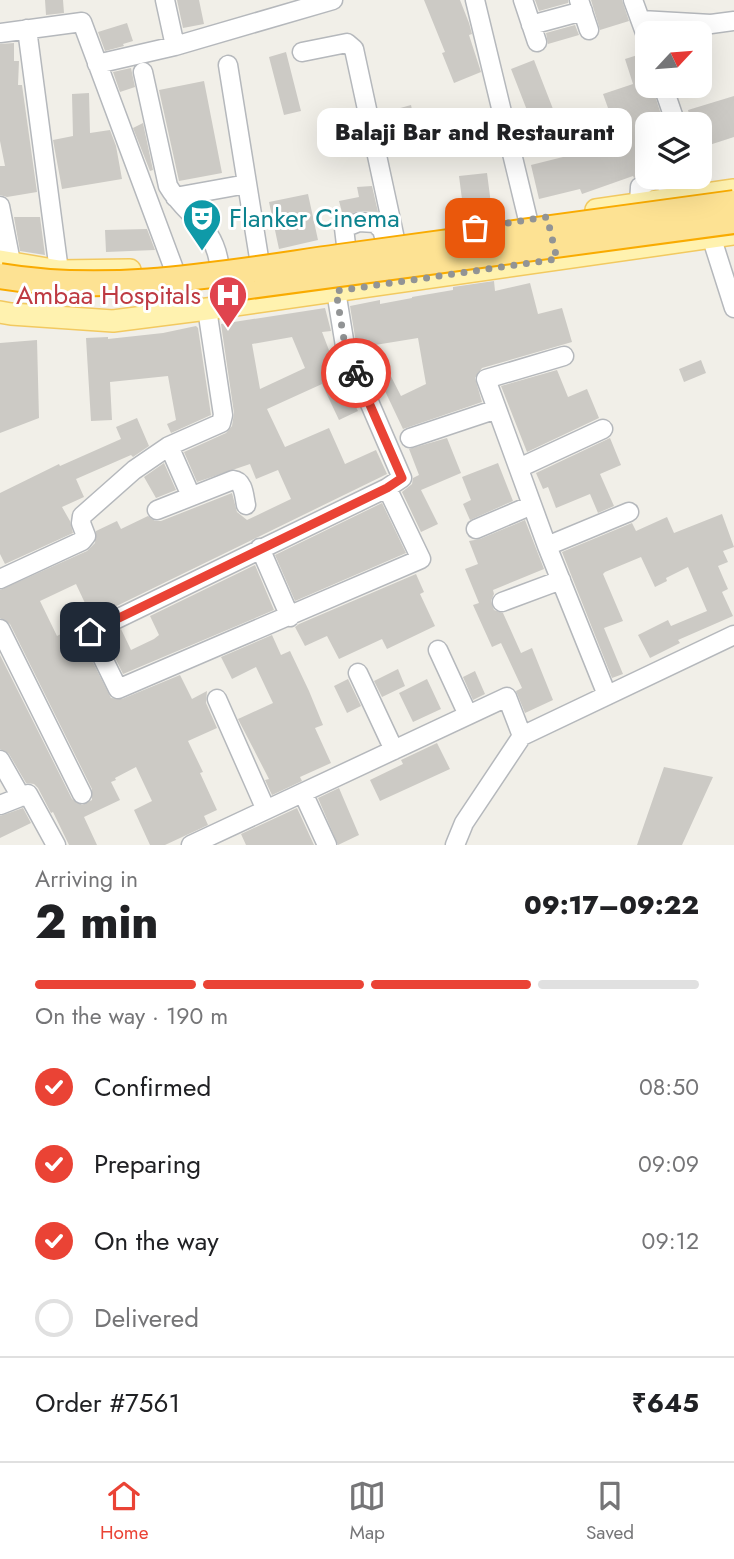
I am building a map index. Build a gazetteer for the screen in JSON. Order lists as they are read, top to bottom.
{
  "places": {
    "other": ["Balaji Bar and Restaurant"],
    "theatre": ["Flanker Cinema"],
    "hospital": ["Ambaa Hospitals"]
  },
  "north": "top right",
  "page": {
    "bubble": "Balaji Bar and Restaurant",
    "heading": ["2 min", "Arriving in", "09:17–09:22"],
    "panel": ["Order #7561", "₹645"],
    "bar": "On the way · 190 m",
    "list": [
      ["Confirmed", "08:50"],
      ["Preparing", "09:09"],
      ["On the way", "09:12"],
      "Delivered"
    ],
    "tabs": ["Home", "Map", "Saved"]
  }
}
